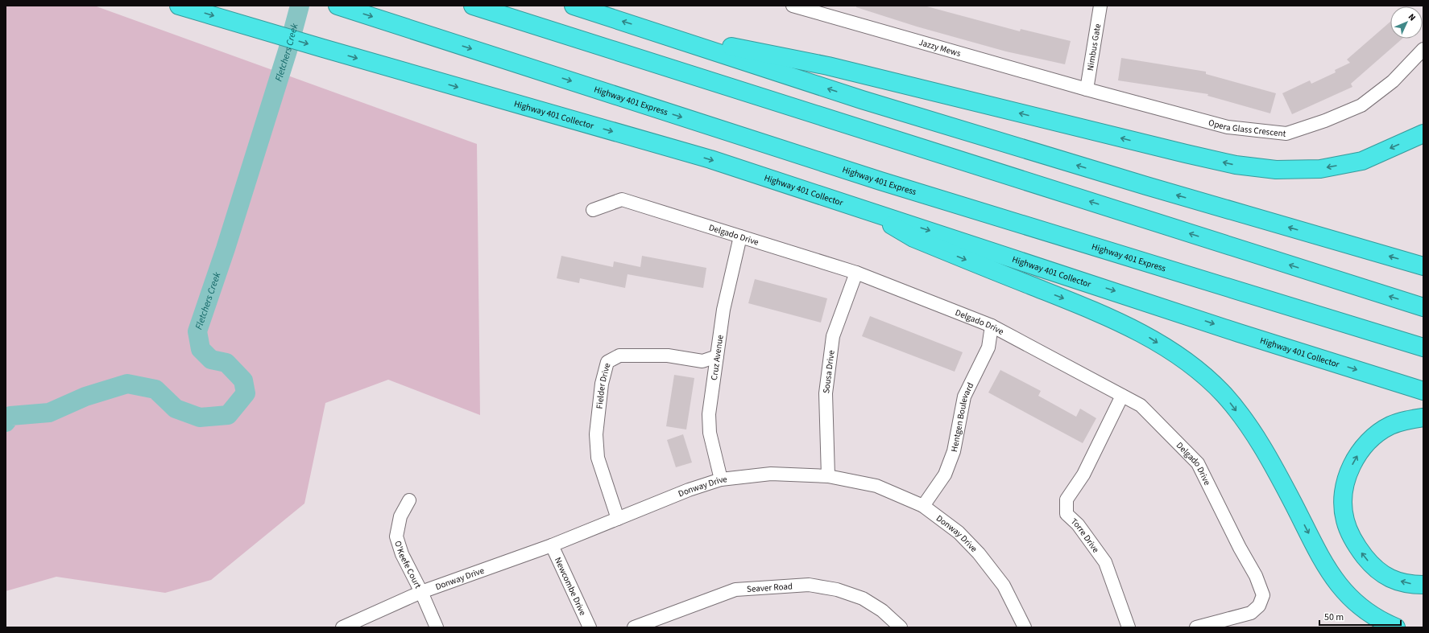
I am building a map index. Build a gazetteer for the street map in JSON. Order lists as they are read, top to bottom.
{
  "streets": {
    "highway": ["Highway 401 Express", "Highway 401 Collector"],
    "street": [
      "Jazzy Mews",
      "Nimbus Gate",
      "Opera Glass Crescent",
      "Delgado Drive",
      "Cruz Avenue",
      "Sousa Drive",
      "Fielder Drive",
      "Hentgen Boulevard",
      "Donway Drive",
      "Torre Drive",
      "O'Keefe Court",
      "Newcombe Drive",
      "Seaver Road"
    ]
  },
  "crossings": [
    ["Jazzy Mews", "Nimbus Gate"],
    ["Jazzy Mews", "Opera Glass Crescent"],
    ["Nimbus Gate", "Opera Glass Crescent"],
    ["Delgado Drive", "Cruz Avenue"],
    ["Delgado Drive", "Sousa Drive"],
    ["Delgado Drive", "Hentgen Boulevard"],
    ["Delgado Drive", "Torre Drive"],
    ["Cruz Avenue", "Fielder Drive"],
    ["Cruz Avenue", "Donway Drive"],
    ["Sousa Drive", "Donway Drive"],
    ["Fielder Drive", "Donway Drive"],
    ["Hentgen Boulevard", "Donway Drive"],
    ["Donway Drive", "O'Keefe Court"],
    ["Donway Drive", "Newcombe Drive"]
  ],
  "water": ["Fletchers Creek"],
  "scale_bar": "50 m",
  "north": "top right"
}
